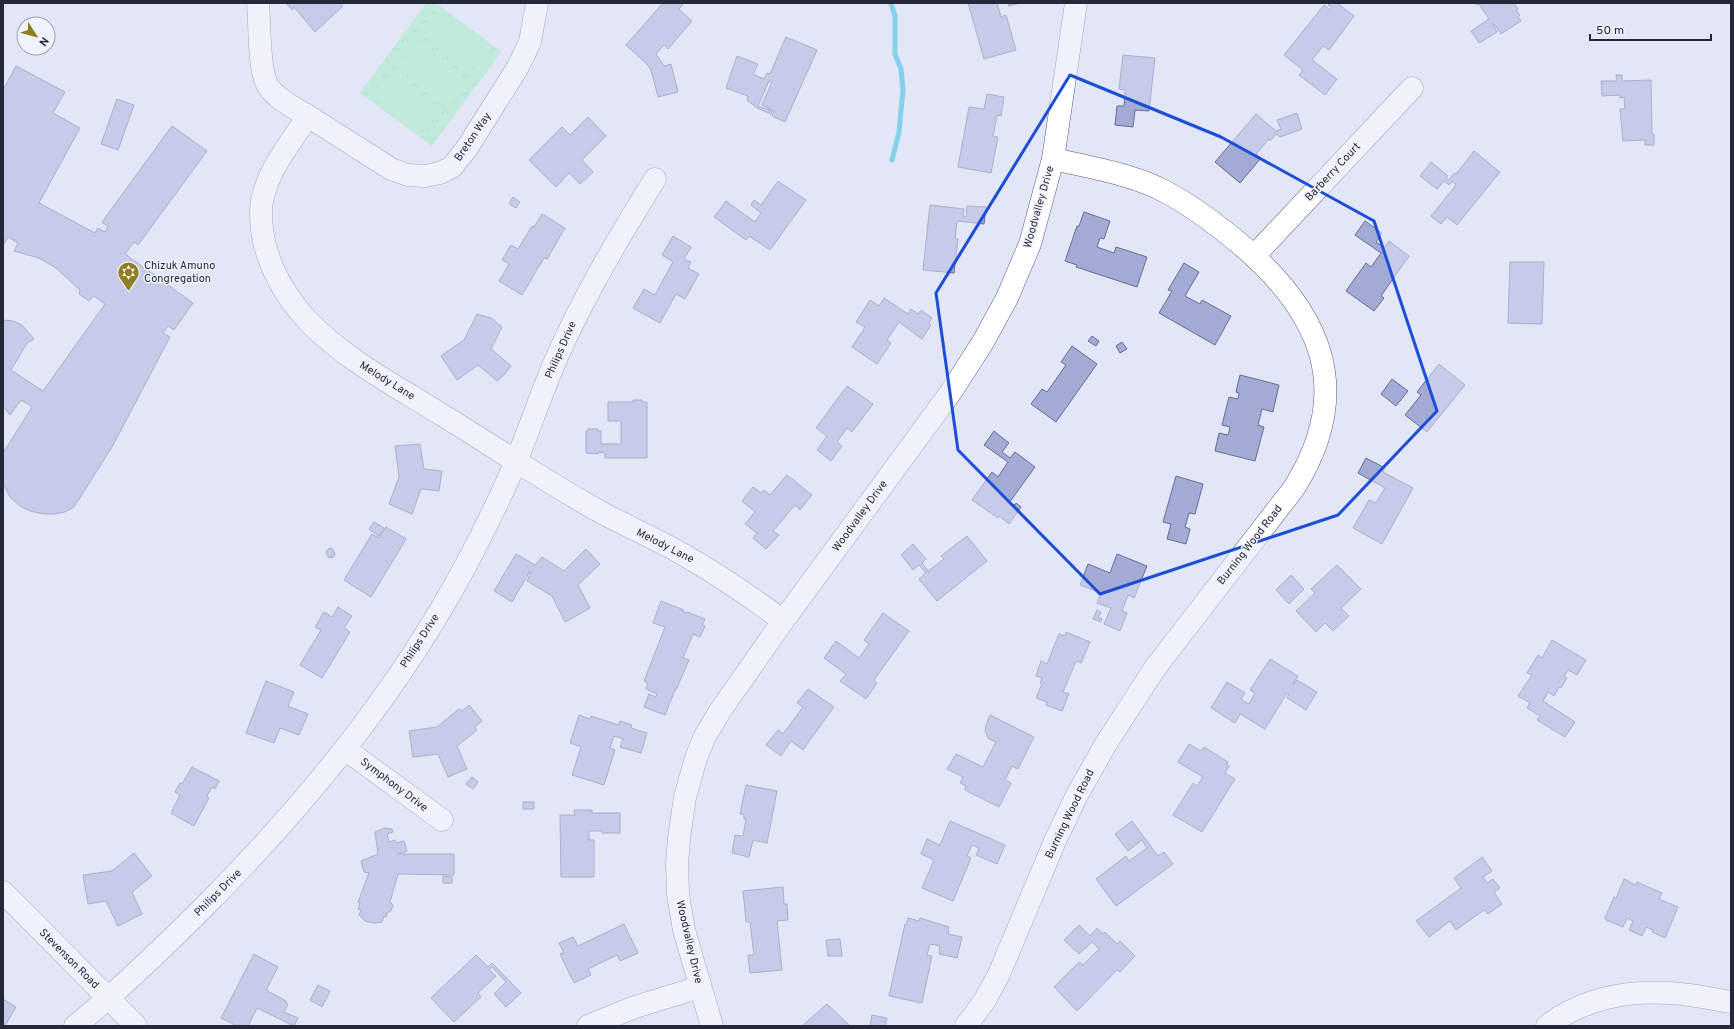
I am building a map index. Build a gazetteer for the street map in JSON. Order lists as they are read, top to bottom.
{
  "streets": {
    "street": [
      "Breton Way",
      "Barberry Court",
      "Woodvalley Drive",
      "Philips Drive",
      "Melody Lane",
      "Burning Wood Road",
      "Symphony Drive",
      "Stevenson Road"
    ]
  },
  "crossings": [
    ["Breton Way", "Melody Lane"],
    ["Barberry Court", "Burning Wood Road"],
    ["Woodvalley Drive", "Melody Lane"],
    ["Woodvalley Drive", "Burning Wood Road"],
    ["Philips Drive", "Melody Lane"],
    ["Philips Drive", "Symphony Drive"],
    ["Philips Drive", "Stevenson Road"]
  ],
  "places": {
    "synagogue": ["Chizuk Amuno Congregation"]
  },
  "scale_bar": "50 m",
  "north": "bottom right"
}
